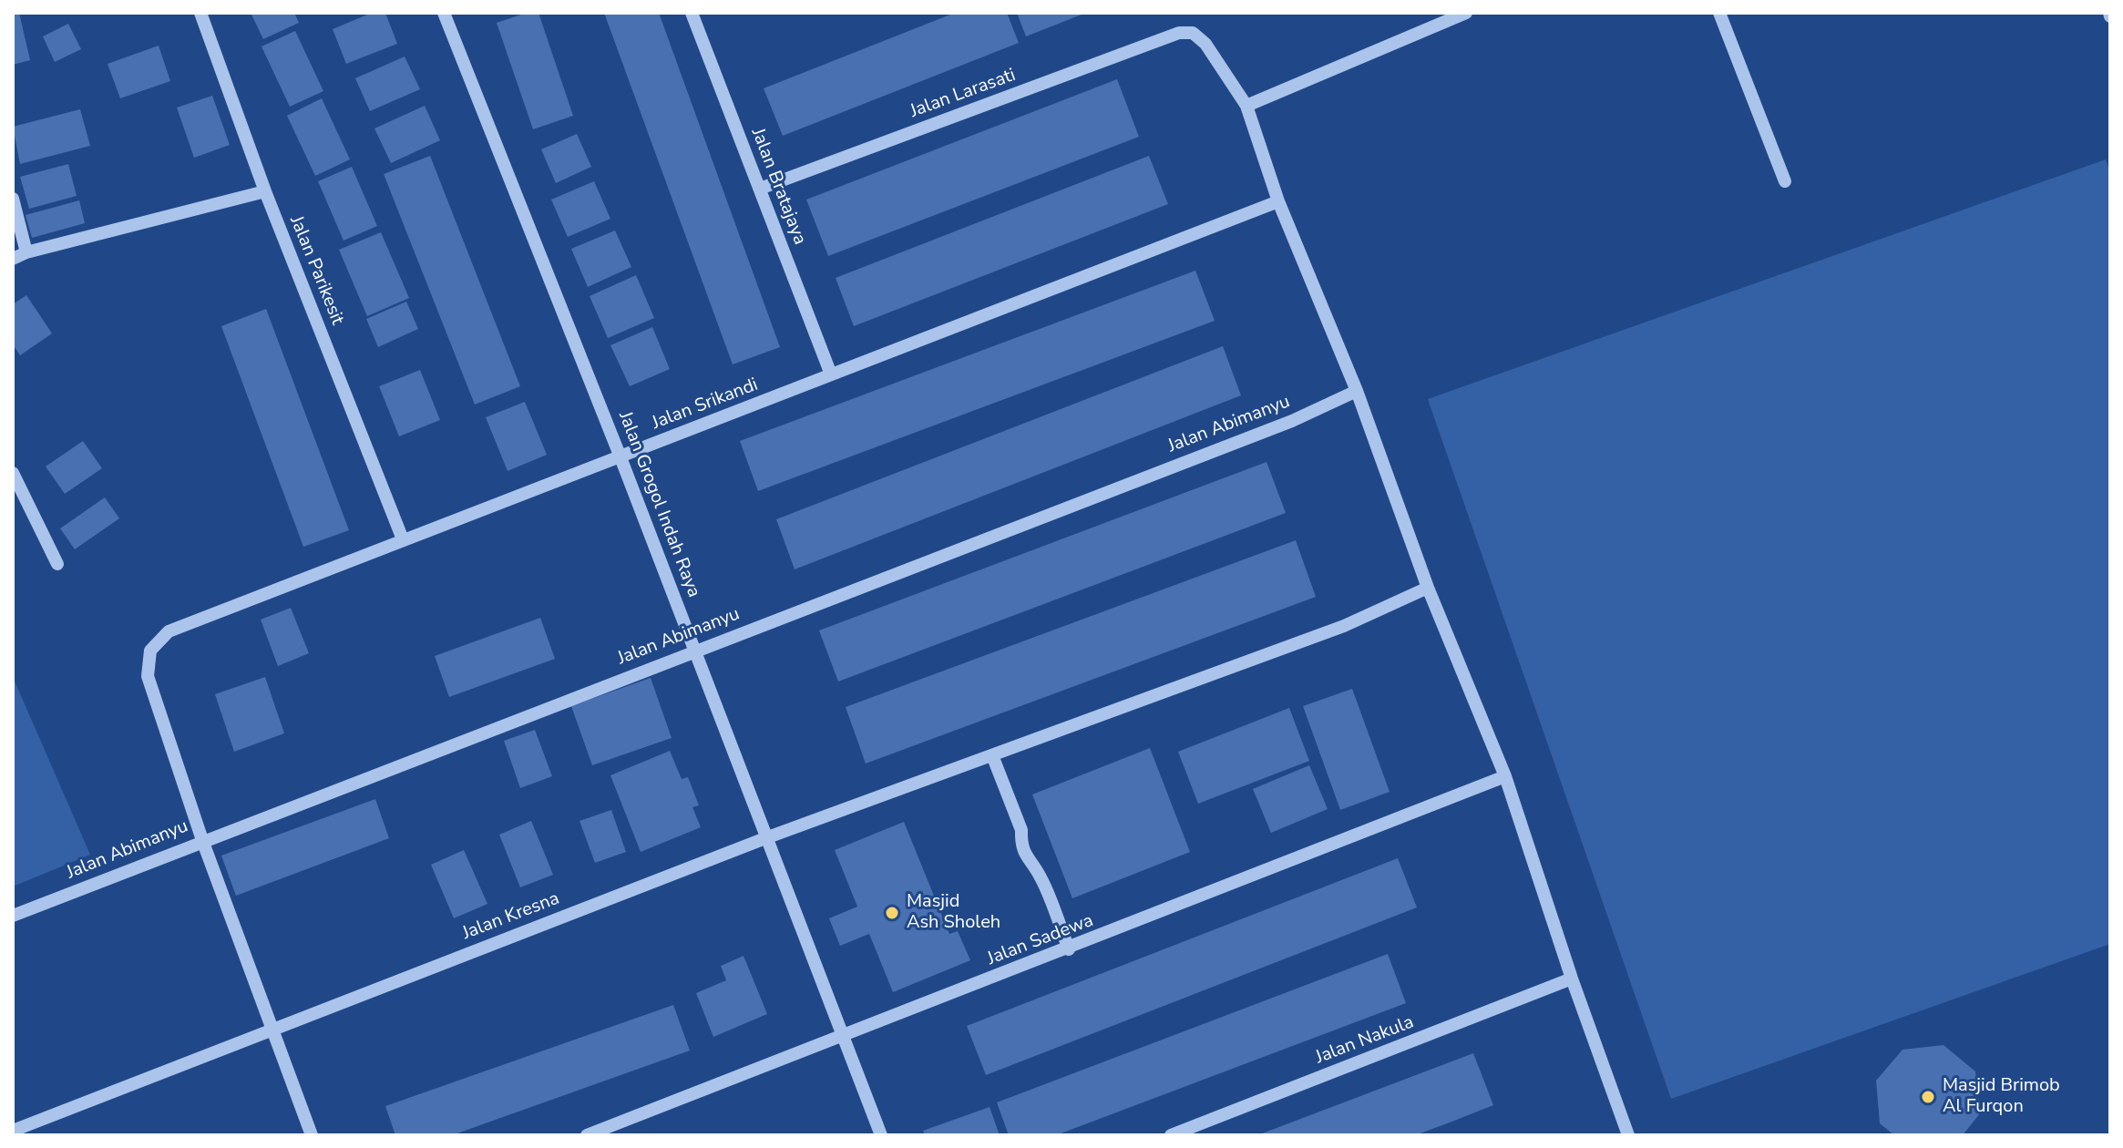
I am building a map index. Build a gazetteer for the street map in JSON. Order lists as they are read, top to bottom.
{
  "streets": {
    "street": [
      "Jalan Larasati",
      "Jalan Bratajaya",
      "Jalan Parikesit",
      "Jalan Srikandi",
      "Jalan Abimanyu",
      "Jalan Grogol Indah Raya",
      "Jalan Kresna",
      "Jalan Sadewa",
      "Jalan Nakula"
    ]
  },
  "crossings": [
    ["Jalan Larasati", "Jalan Bratajaya"],
    ["Jalan Bratajaya", "Jalan Srikandi"],
    ["Jalan Parikesit", "Jalan Srikandi"],
    ["Jalan Srikandi", "Jalan Abimanyu"],
    ["Jalan Srikandi", "Jalan Grogol Indah Raya"],
    ["Jalan Abimanyu", "Jalan Grogol Indah Raya"],
    ["Jalan Grogol Indah Raya", "Jalan Kresna"],
    ["Jalan Grogol Indah Raya", "Jalan Sadewa"]
  ],
  "places": ["Masjid Ash Sholeh", "Masjid Brimob Al Furqon"]
}
